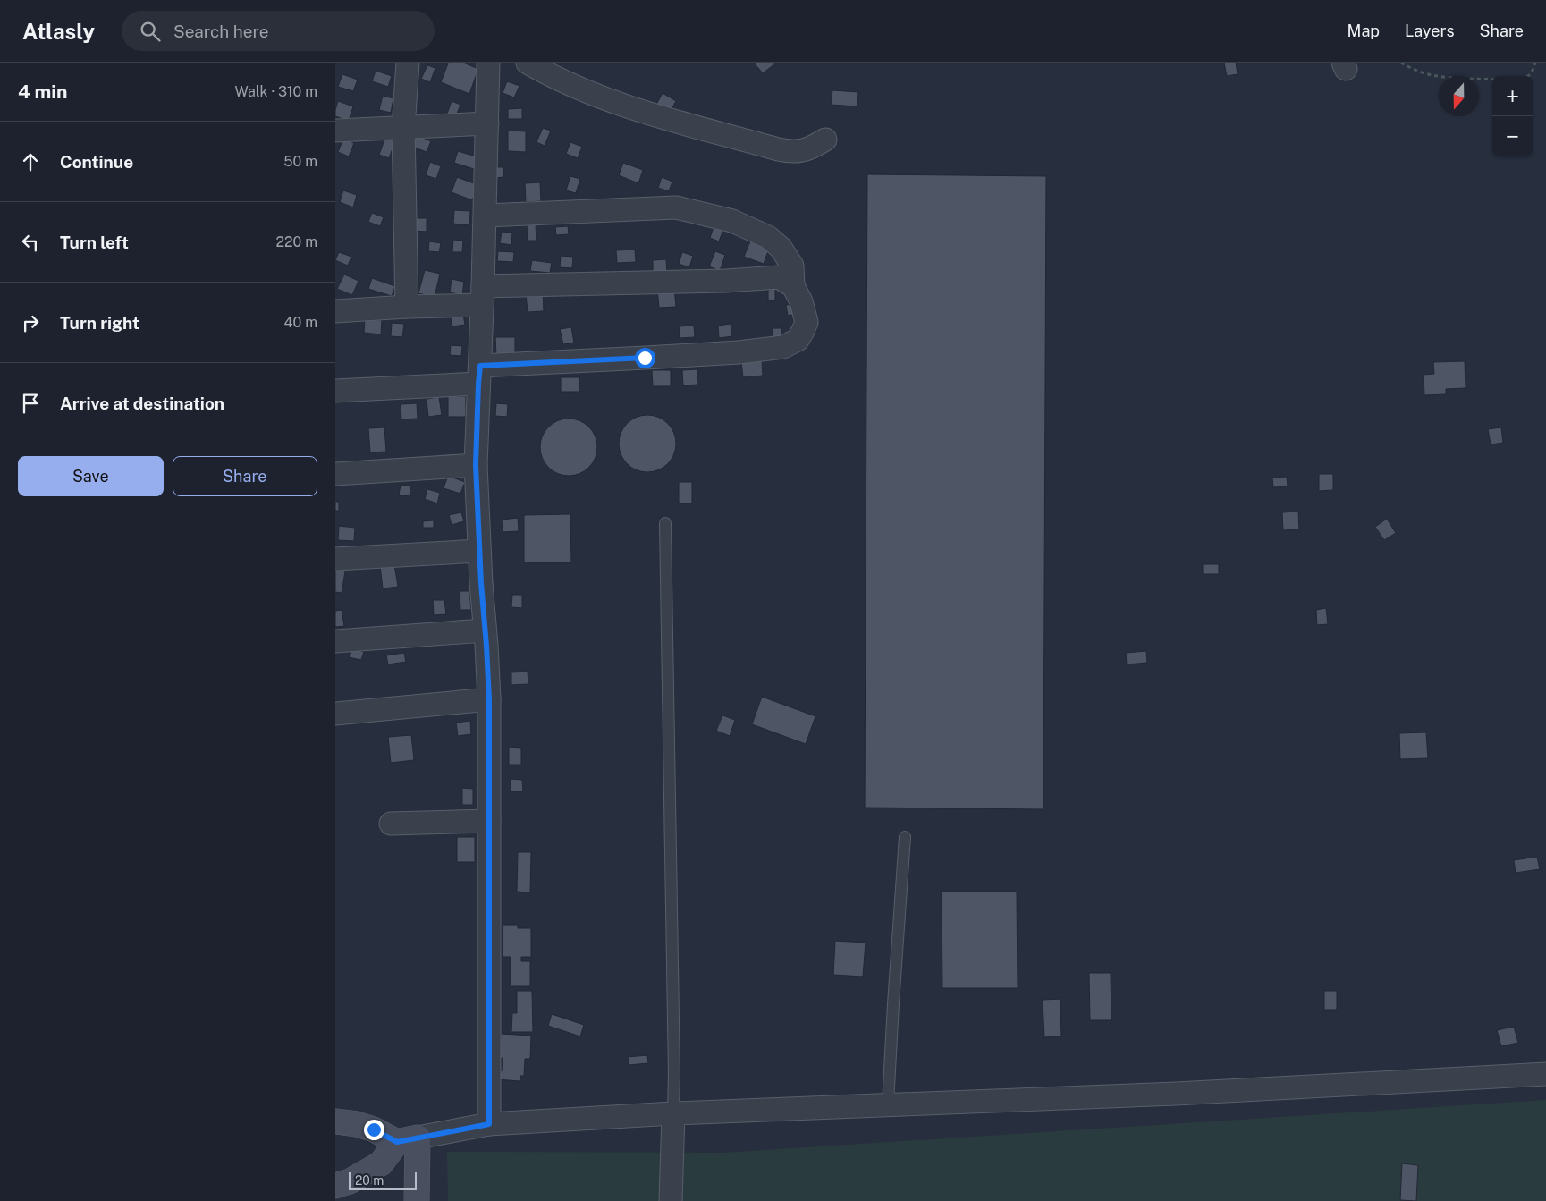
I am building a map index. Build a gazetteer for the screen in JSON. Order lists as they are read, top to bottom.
{
  "scale_bar": "20 m",
  "north": "bottom",
  "page": {
    "header": "Atlasly",
    "search": "Search here",
    "nav": ["Map", "Layers", "Share"],
    "heading": ["4 min", "Walk · 310 m"],
    "map_buttons": ["+", "−"],
    "list": [
      ["Continue", "50 m"],
      ["Turn left", "220 m"],
      ["Turn right", "40 m"],
      "Arrive at destination"
    ],
    "buttons": ["Save", "Share"],
    "scale": "20 m"
  }
}
